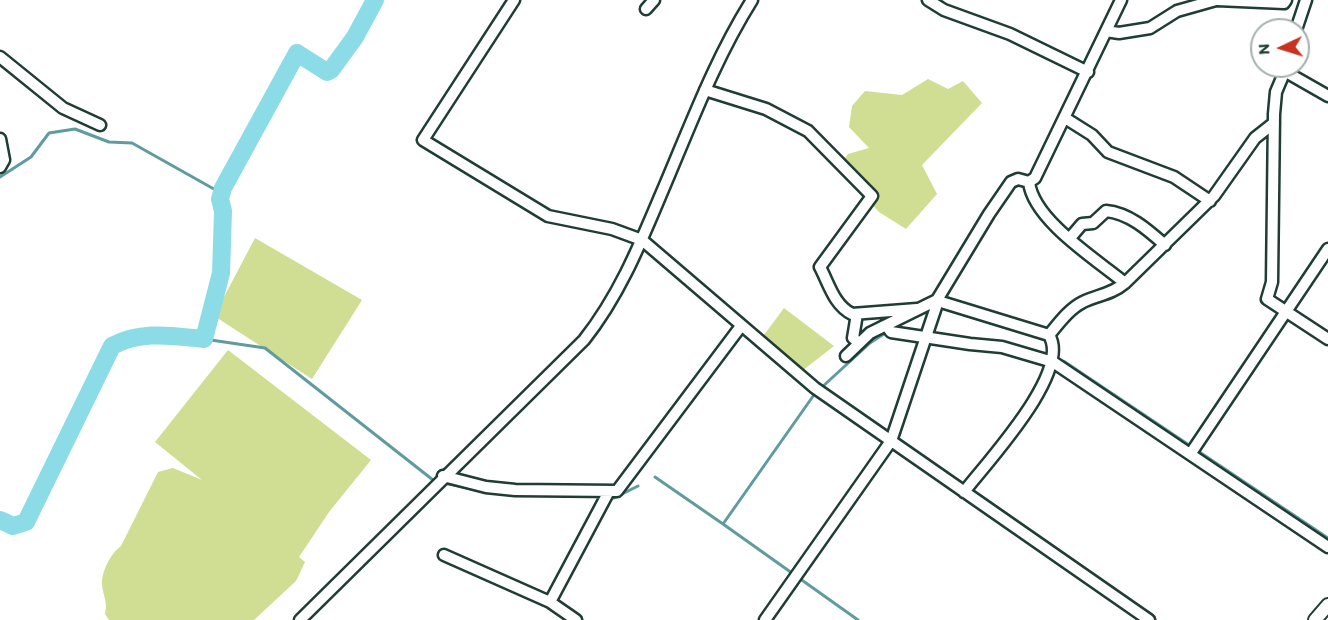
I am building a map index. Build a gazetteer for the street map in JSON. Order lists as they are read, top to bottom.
{
  "north": "left"
}
